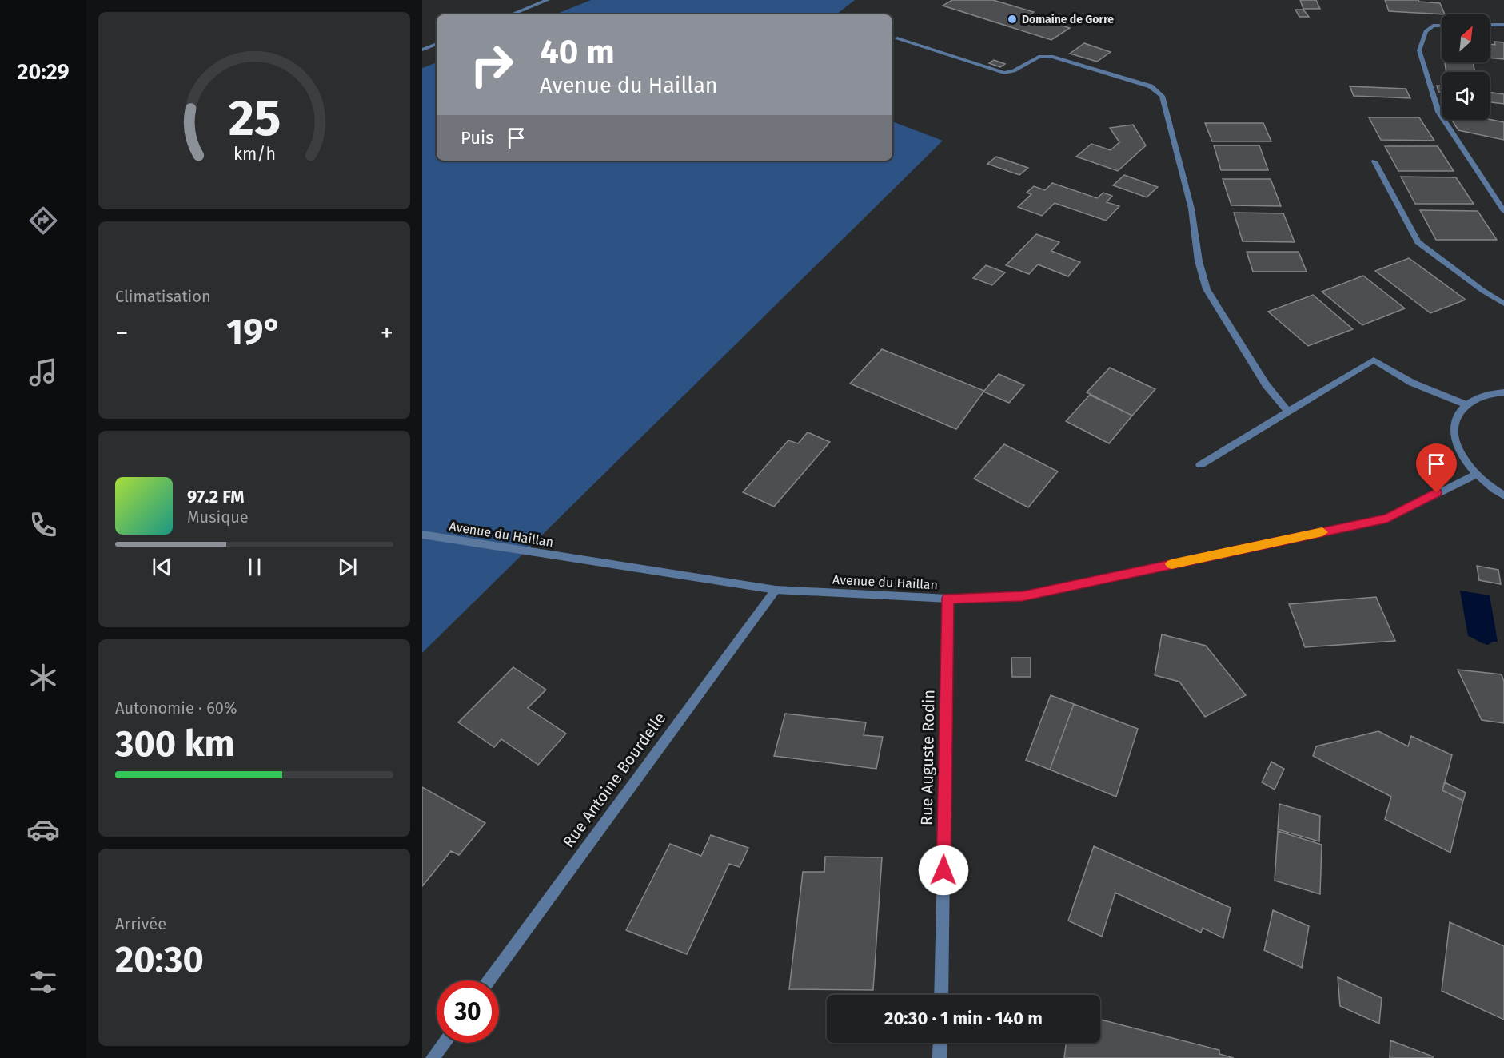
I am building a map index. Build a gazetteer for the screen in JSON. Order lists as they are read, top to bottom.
{
  "streets": {
    "street": ["Avenue du Haillan", "Rue Auguste Rodin", "Rue Antoine Bourdelle"]
  },
  "crossings": [
    ["Avenue du Haillan", "Rue Auguste Rodin"],
    ["Avenue du Haillan", "Rue Antoine Bourdelle"]
  ],
  "places": ["Domaine de Gorre"],
  "north": "top right",
  "page": {
    "tabs": "20:29",
    "turn": ["40 m", "Avenue du Haillan"],
    "then": "Puis",
    "tile": [
      "Climatisation",
      ["Autonomie · 60%", "300 km"],
      ["Arrivée", "20:30"]
    ],
    "heat": ["−", "19°", "+"],
    "song": ["97.2 FM", "Musique"],
    "limit": "30",
    "trip": "20:30 · 1 min · 140 m",
    "gauge": ["25", "km/h"]
  }
}
